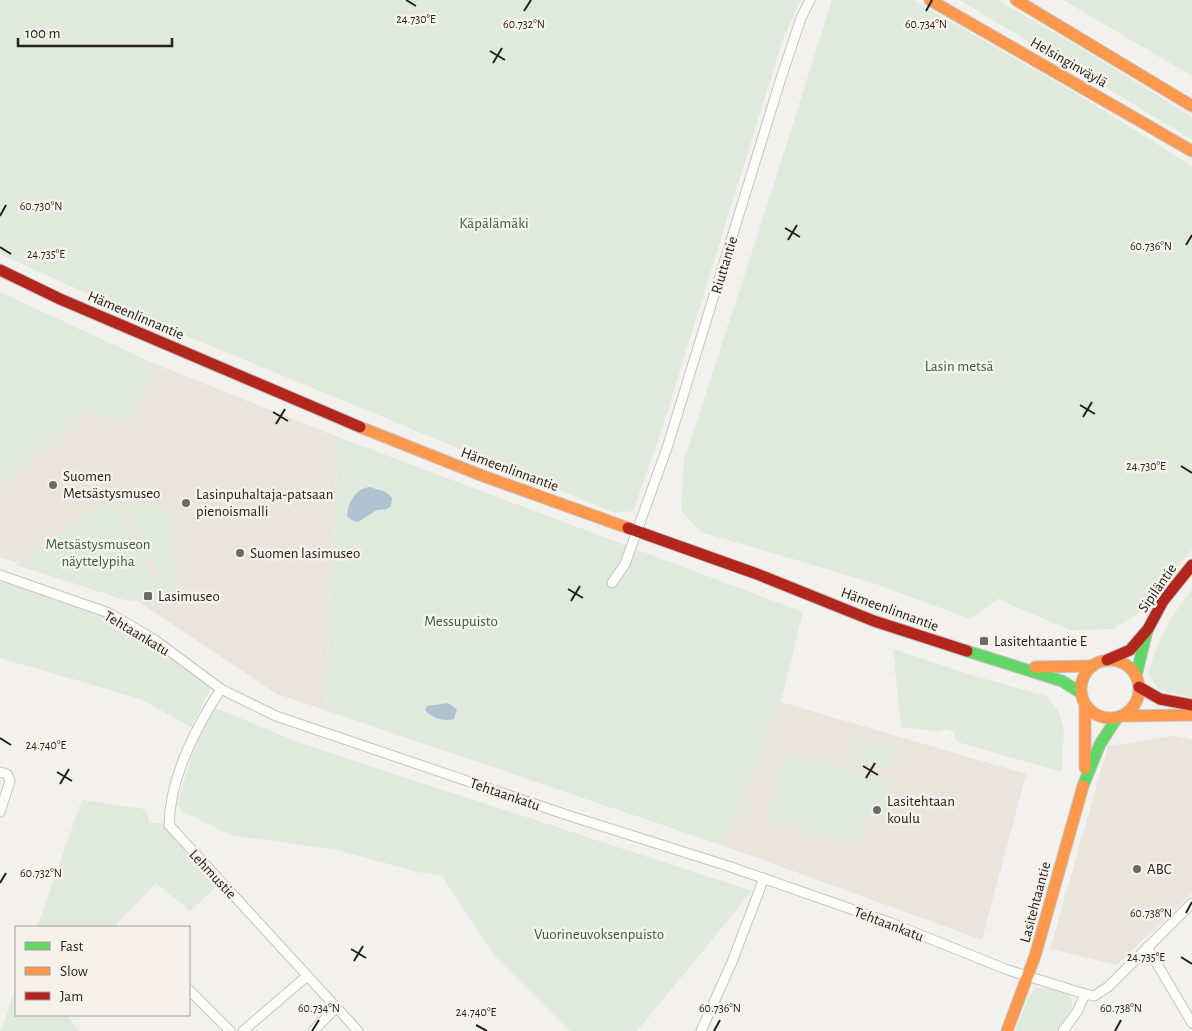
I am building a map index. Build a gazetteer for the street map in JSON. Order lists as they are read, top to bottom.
{
  "streets": {
    "main road": [
      "Helsinginväylä",
      "Hämeenlinnantie",
      "Sipiläntie",
      "Lasitehtaantie"
    ],
    "street": ["Riuttantie", "Tehtaankatu", "Lehmustie"]
  },
  "crossings": [
    ["Riuttantie", "Hämeenlinnantie"],
    ["Hämeenlinnantie", "Sipiläntie"],
    ["Hämeenlinnantie", "Lasitehtaantie"],
    ["Sipiläntie", "Lasitehtaantie"],
    ["Tehtaankatu", "Lehmustie"],
    ["Tehtaankatu", "Lasitehtaantie"]
  ],
  "parks": [
    "Käpälämäki",
    "Lasin metsä",
    "Metsästysmuseon näyttelypiha",
    "Messupuisto",
    "Vuorineuvoksenpuisto"
  ],
  "places": {
    "other": [
      "Suomen Metsästysmuseo",
      "Lasinpuhaltaja-patsaan pienoismalli",
      "Suomen lasimuseo",
      "Lasitehtaan koulu",
      "ABC"
    ],
    "transit": ["Lasimuseo", "Lasitehtaantie E"]
  },
  "legend": ["Fast", "Slow", "Jam"],
  "scale_bar": "100 m",
  "coordinates": [
    "24.730°E",
    "60.732°N",
    "60.734°N",
    "60.730°N",
    "60.736°N",
    "24.735°E",
    "24.740°E",
    "60.738°N"
  ]
}
